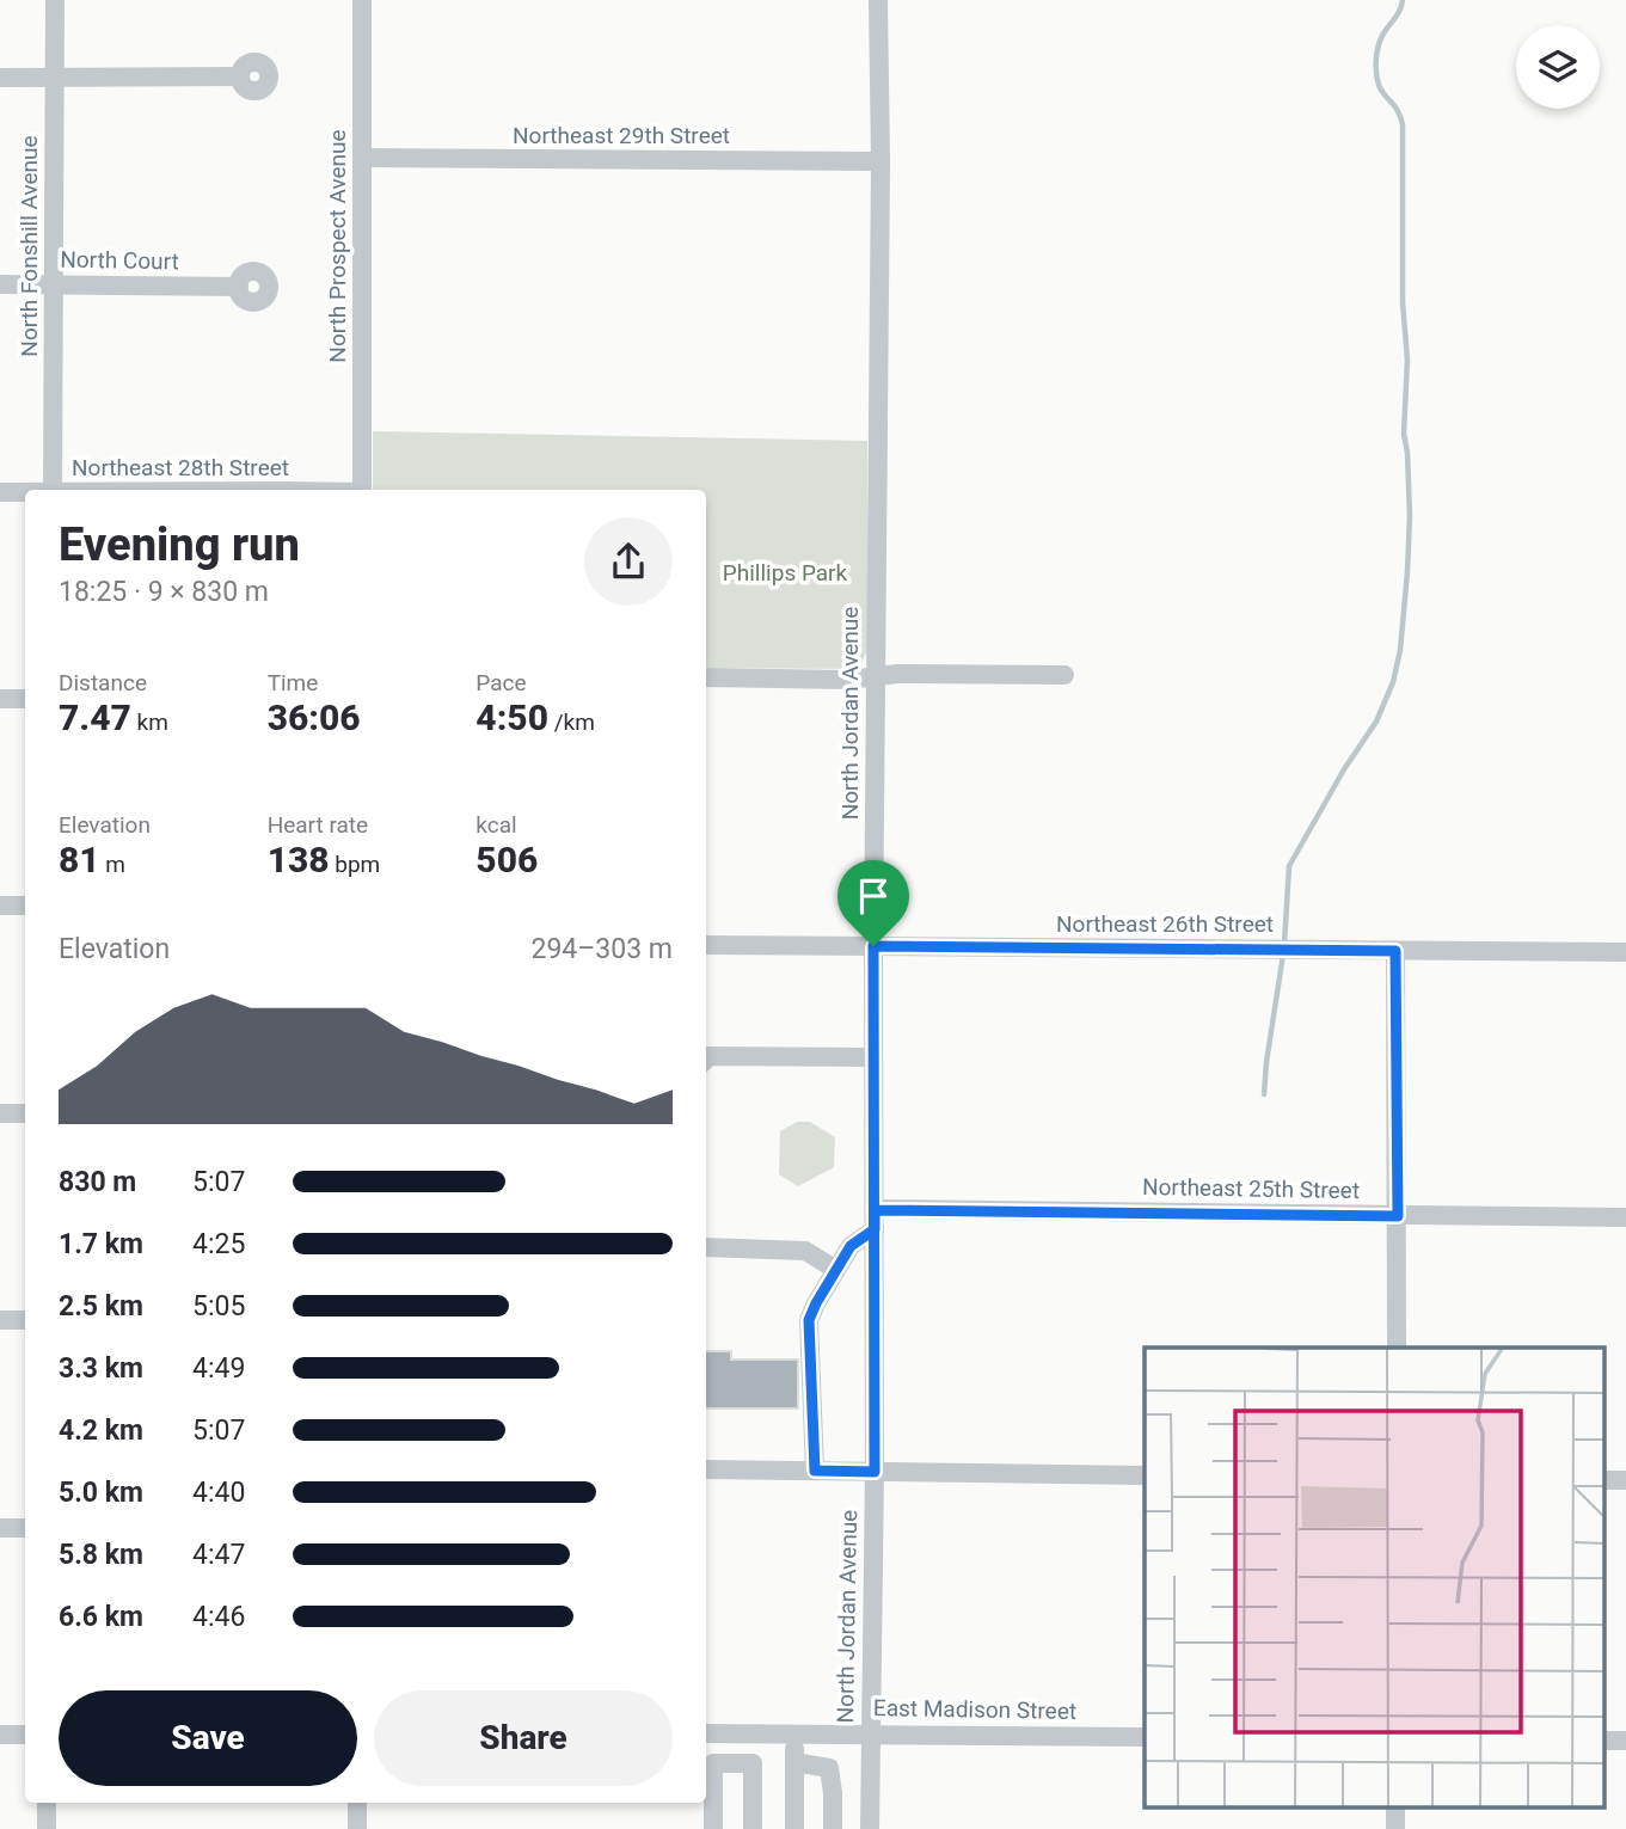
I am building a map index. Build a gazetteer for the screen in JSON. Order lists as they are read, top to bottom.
{
  "streets": {
    "street": [
      "Northeast 29th Street",
      "North Fonshill Avenue",
      "North Prospect Avenue",
      "North Court",
      "Northeast 28th Street",
      "North Jordan Avenue",
      "Northeast 26th Street",
      "Northeast 25th Street",
      "East Madison Street"
    ]
  },
  "crossings": [
    ["Northeast 29th Street", "North Prospect Avenue"],
    ["Northeast 29th Street", "North Jordan Avenue"],
    ["North Fonshill Avenue", "North Court"],
    ["North Jordan Avenue", "Northeast 26th Street"],
    ["North Jordan Avenue", "Northeast 25th Street"],
    ["North Jordan Avenue", "East Madison Street"]
  ],
  "parks": ["Phillips Park"],
  "page": {
    "heading": ["Evening run", "18:25 · 9 × 830 m"],
    "stats": [
      ["Distance", "7.47 km"],
      ["Time", "36:06"],
      ["Pace", "4:50 /km"],
      ["Elevation", "81 m"],
      ["Heart rate", "138 bpm"],
      ["kcal", "506"]
    ],
    "chart": ["Elevation", "294–303 m"],
    "list": [
      {
        "name": "830 m",
        "note": "5:07"
      },
      {
        "name": "1.7 km",
        "note": "4:25"
      },
      {
        "name": "2.5 km",
        "note": "5:05"
      },
      {
        "name": "3.3 km",
        "note": "4:49"
      },
      {
        "name": "4.2 km",
        "note": "5:07"
      },
      {
        "name": "5.0 km",
        "note": "4:40"
      },
      {
        "name": "5.8 km",
        "note": "4:47"
      },
      {
        "name": "6.6 km",
        "note": "4:46"
      }
    ],
    "buttons": ["Save", "Share"]
  }
}
